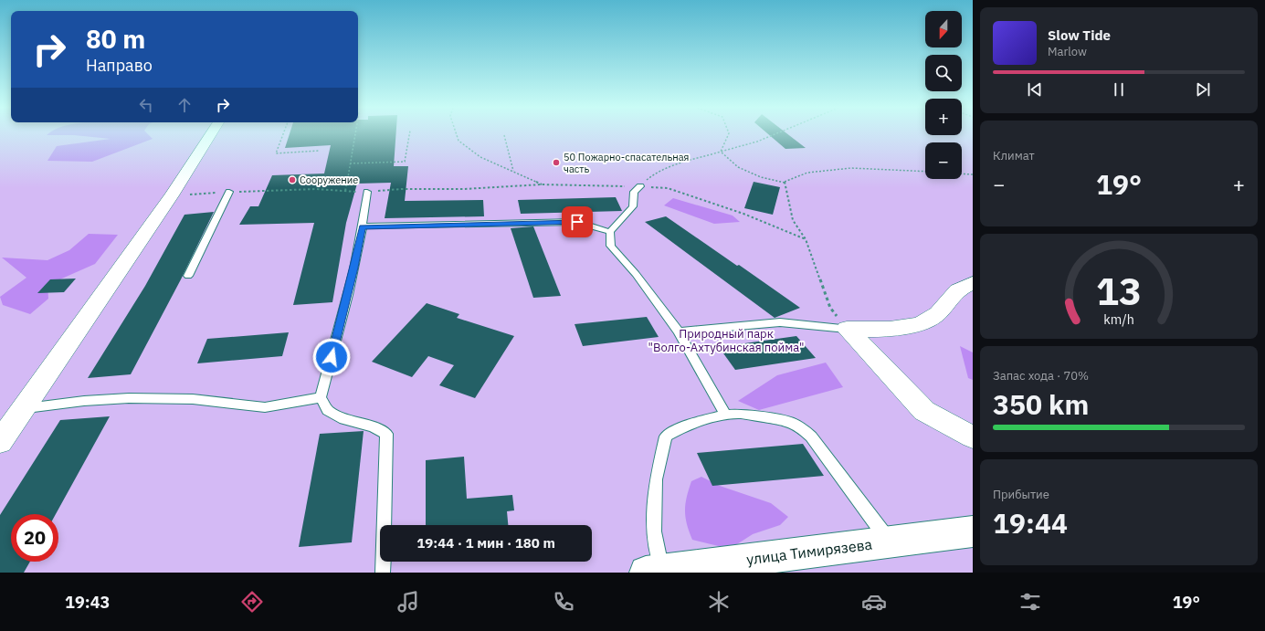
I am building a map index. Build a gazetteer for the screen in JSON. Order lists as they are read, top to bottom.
{
  "streets": {
    "street": ["улица Тимирязева"]
  },
  "parks": ["Природный парк \"Волго-Ахтубинская пойма\""],
  "places": ["50 Пожарно-спасательная часть", "Сооружение"],
  "north": "bottom",
  "page": {
    "map_buttons": ["+", "−"],
    "turn": ["80 m", "Направо"],
    "song": ["Slow Tide", "Marlow"],
    "tile": [
      "Климат",
      ["Запас хода · 70%", "350 km"],
      ["Прибытие", "19:44"]
    ],
    "heat": ["−", "19°", "+"],
    "limit": "20",
    "trip": "19:44 · 1 мин · 180 m",
    "tabs": ["19:43", "19°"],
    "gauge": ["13", "km/h"]
  }
}
